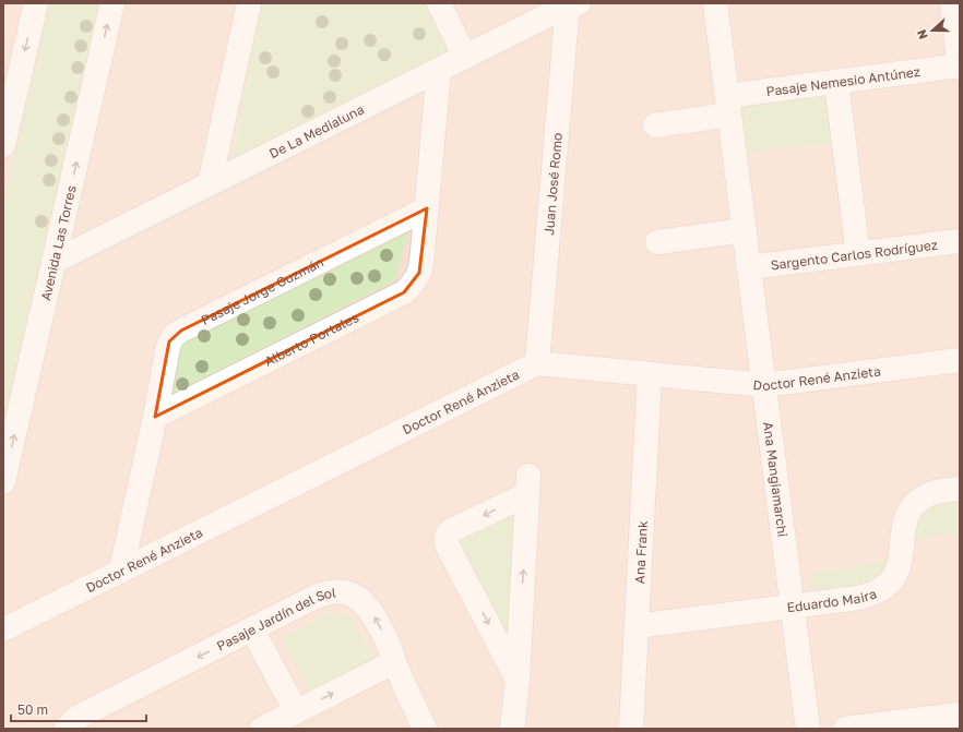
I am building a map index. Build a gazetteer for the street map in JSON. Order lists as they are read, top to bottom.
{
  "streets": {
    "street": [
      "Pasaje Nemesio Antúnez",
      "De La Medialuna",
      "Juan José Romo",
      "Avenida Las Torres",
      "Sargento Carlos Rodríguez",
      "Pasaje Jorge Guzmán",
      "Alberto Portales",
      "Doctor René Anzieta",
      "Ana Mangiamarchi",
      "Ana Frank",
      "Eduardo Maira",
      "Pasaje Jardín del Sol"
    ]
  },
  "crossings": [
    ["Pasaje Nemesio Antúnez", "Ana Mangiamarchi"],
    ["De La Medialuna", "Juan José Romo"],
    ["De La Medialuna", "Avenida Las Torres"],
    ["De La Medialuna", "Alberto Portales"],
    ["Juan José Romo", "Doctor René Anzieta"],
    ["Sargento Carlos Rodríguez", "Ana Mangiamarchi"],
    ["Pasaje Jorge Guzmán", "Alberto Portales"],
    ["Doctor René Anzieta", "Ana Mangiamarchi"],
    ["Doctor René Anzieta", "Ana Frank"],
    ["Ana Mangiamarchi", "Eduardo Maira"],
    ["Ana Frank", "Eduardo Maira"]
  ],
  "one_way": ["Pasaje Jardín del Sol"],
  "scale_bar": "50 m",
  "north": "left"
}
